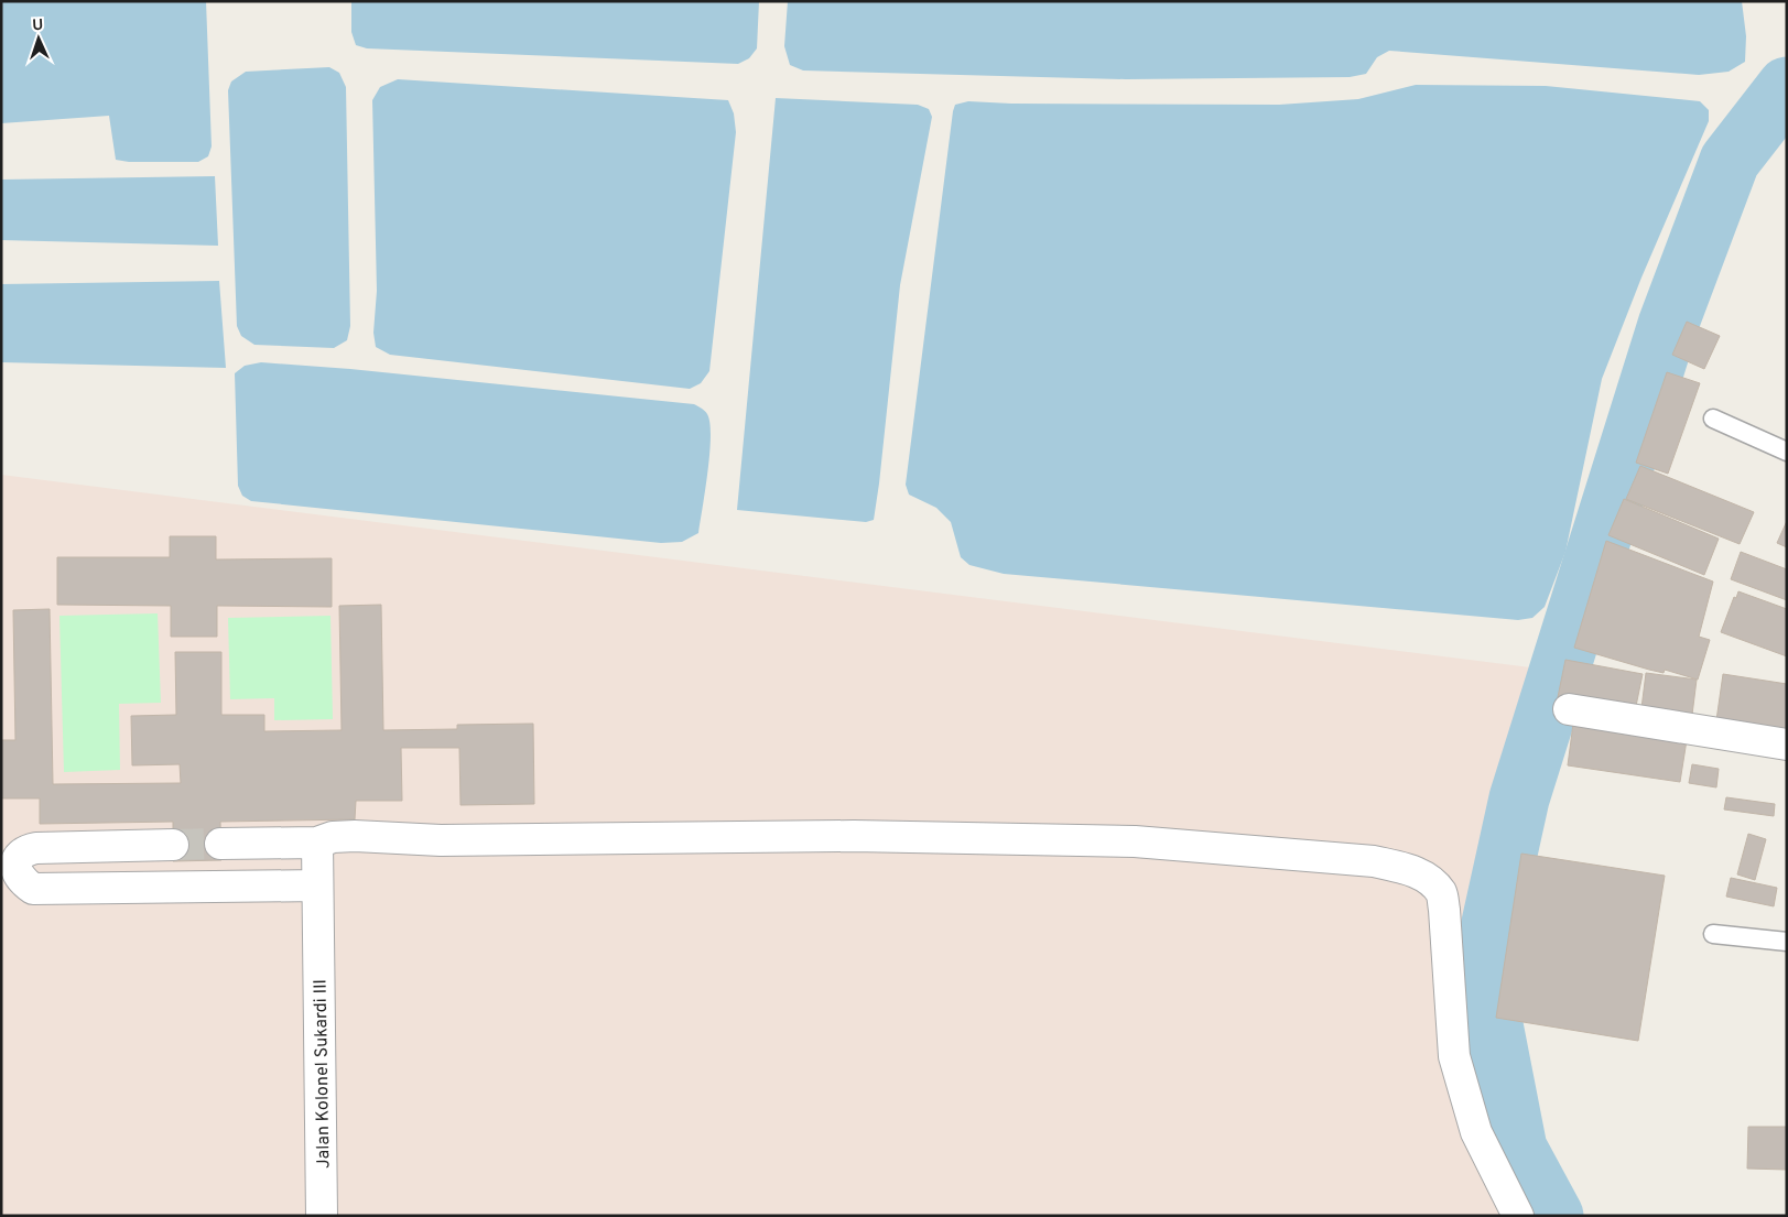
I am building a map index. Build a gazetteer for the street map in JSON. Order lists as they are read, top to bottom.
{
  "streets": {
    "street": ["Jalan Kolonel Sukardi III"]
  },
  "north": "top"
}
